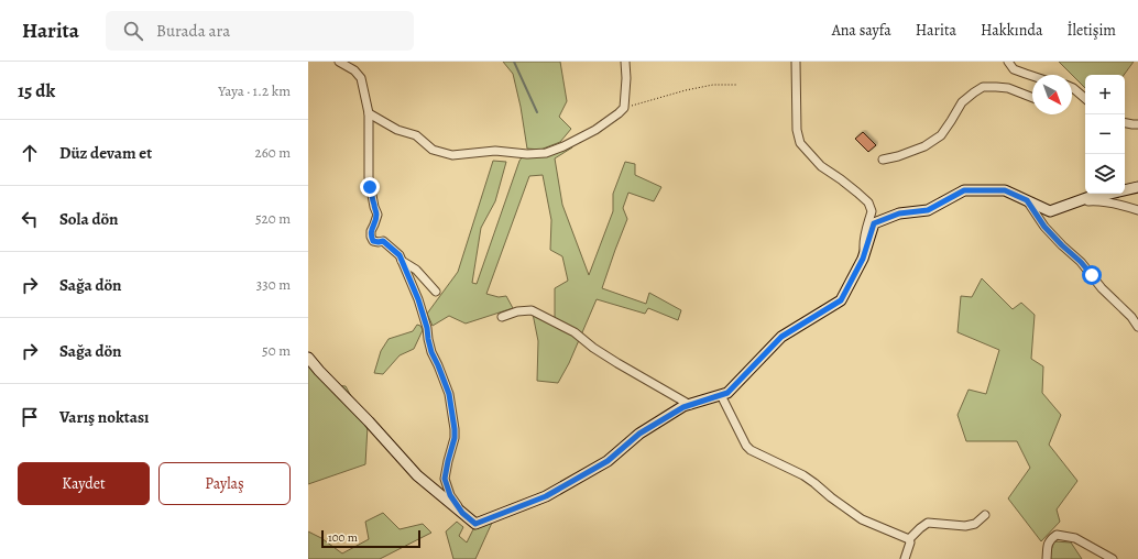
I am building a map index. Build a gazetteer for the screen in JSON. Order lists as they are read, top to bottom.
{
  "scale_bar": "100 m",
  "north": "bottom right",
  "page": {
    "header": "Harita",
    "search": "Burada ara",
    "nav": [
      "Ana sayfa",
      "Harita",
      "Hakkında",
      "İletişim"
    ],
    "heading": ["15 dk", "Yaya · 1.2 km"],
    "map_buttons": ["+", "−"],
    "list": [
      ["Düz devam et", "260 m"],
      ["Sola dön", "520 m"],
      ["Sağa dön", "330 m"],
      ["Sağa dön", "50 m"],
      "Varış noktası"
    ],
    "buttons": ["Kaydet", "Paylaş"],
    "scale": "100 m"
  }
}
